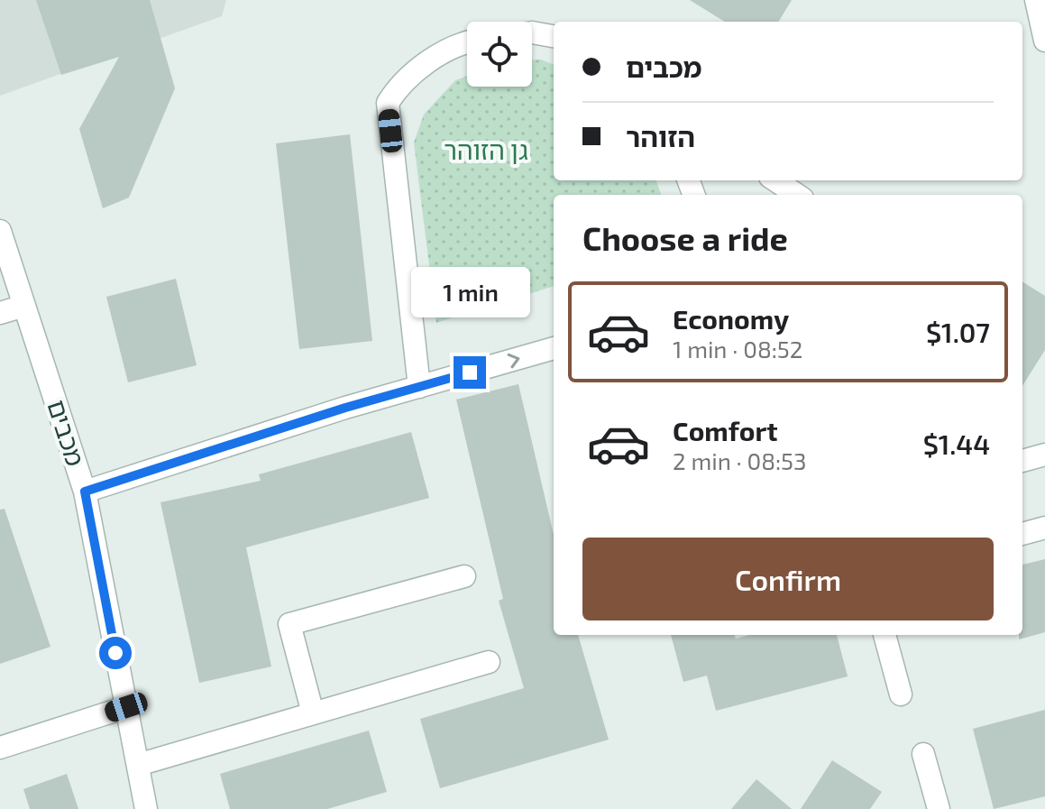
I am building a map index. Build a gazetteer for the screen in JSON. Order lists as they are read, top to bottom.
{
  "streets": {
    "street": ["מכבים"]
  },
  "parks": ["גן הזוהר"],
  "page": {
    "banner": ["מכבים", "הזוהר"],
    "heading": "Choose a ride",
    "bubble": "1 min",
    "list": [
      {
        "name": "Economy",
        "note": "1 min · 08:52",
        "value": "$1.07"
      },
      {
        "name": "Comfort",
        "note": "2 min · 08:53",
        "value": "$1.44"
      }
    ],
    "buttons": "Confirm"
  }
}
